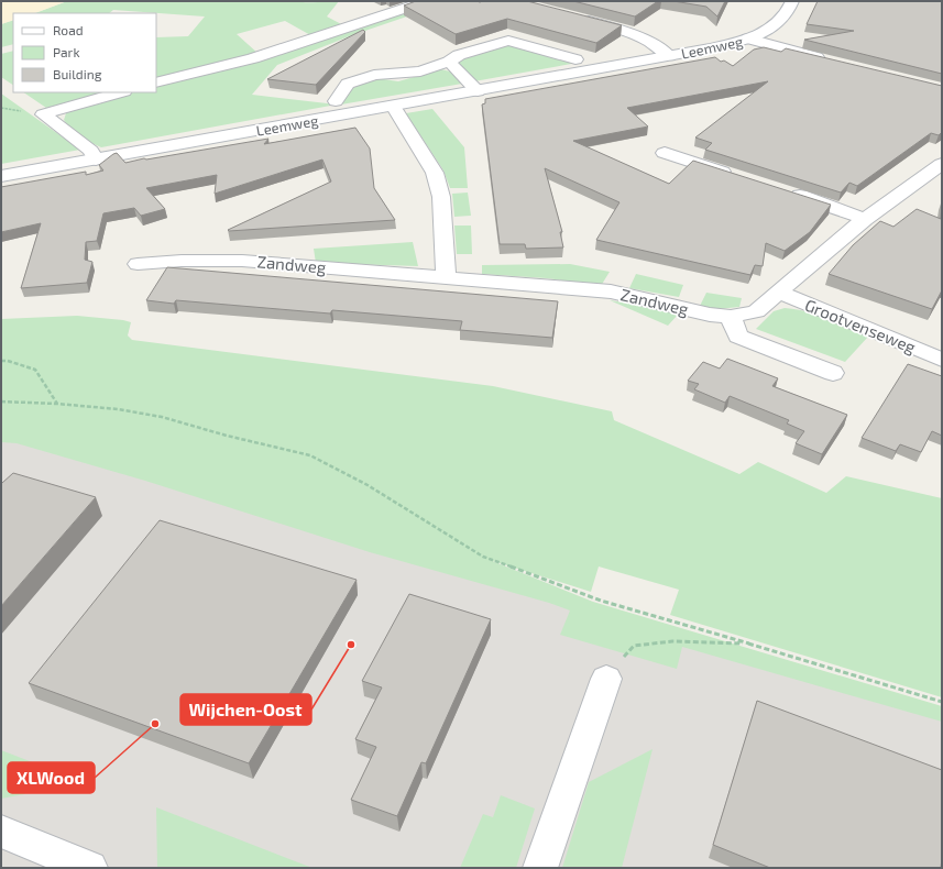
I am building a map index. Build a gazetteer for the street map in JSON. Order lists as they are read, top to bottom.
{
  "streets": {
    "street": ["Leemweg", "Zandweg", "Grootvenseweg"]
  },
  "crossings": [
    ["Zandweg", "Grootvenseweg"]
  ],
  "places": ["Wijchen-Oost", "XLWood"],
  "legend": ["Road", "Park", "Building"]
}
